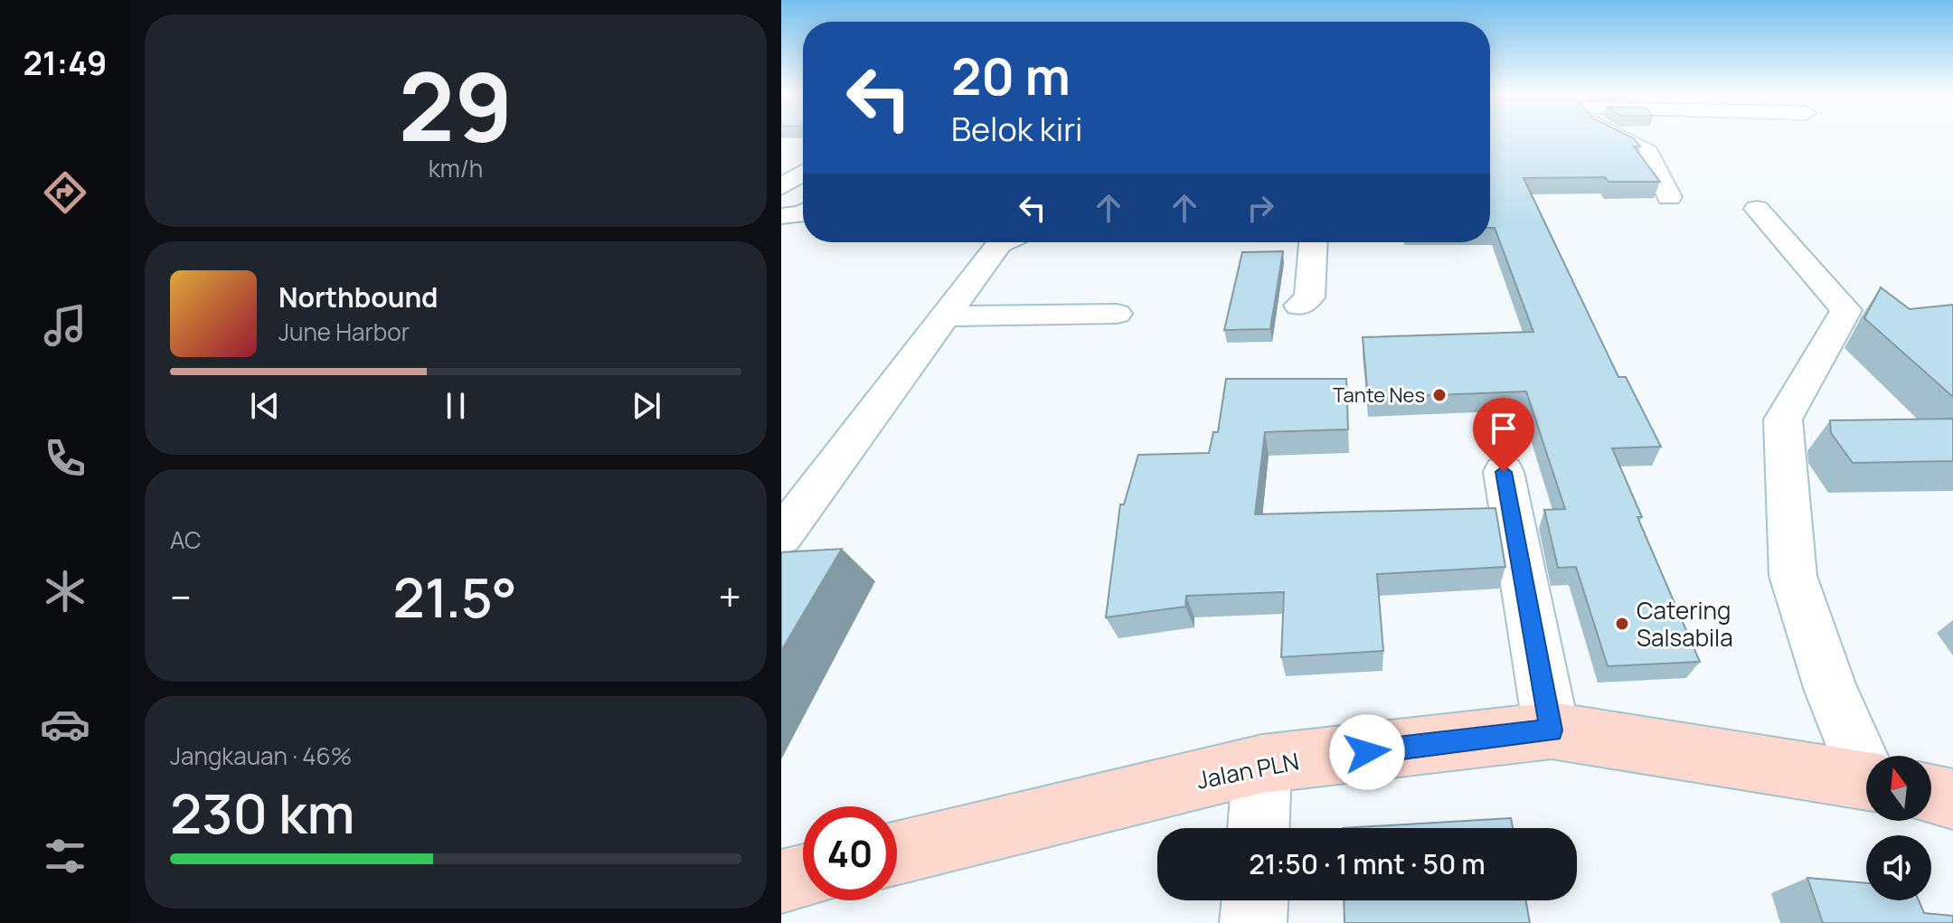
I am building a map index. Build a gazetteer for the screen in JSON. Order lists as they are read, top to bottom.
{
  "streets": {
    "street": ["Jalan PLN"]
  },
  "places": ["Tante Nes", "Catering Salsabila"],
  "north": "top",
  "page": {
    "tabs": "21:49",
    "tile": [
      ["29", "km/h"],
      "AC",
      ["Jangkauan · 46%", "230 km"]
    ],
    "turn": ["20 m", "Belok kiri"],
    "song": ["Northbound", "June Harbor"],
    "heat": ["−", "21.5°", "+"],
    "limit": "40",
    "trip": "21:50 · 1 mnt · 50 m"
  }
}
